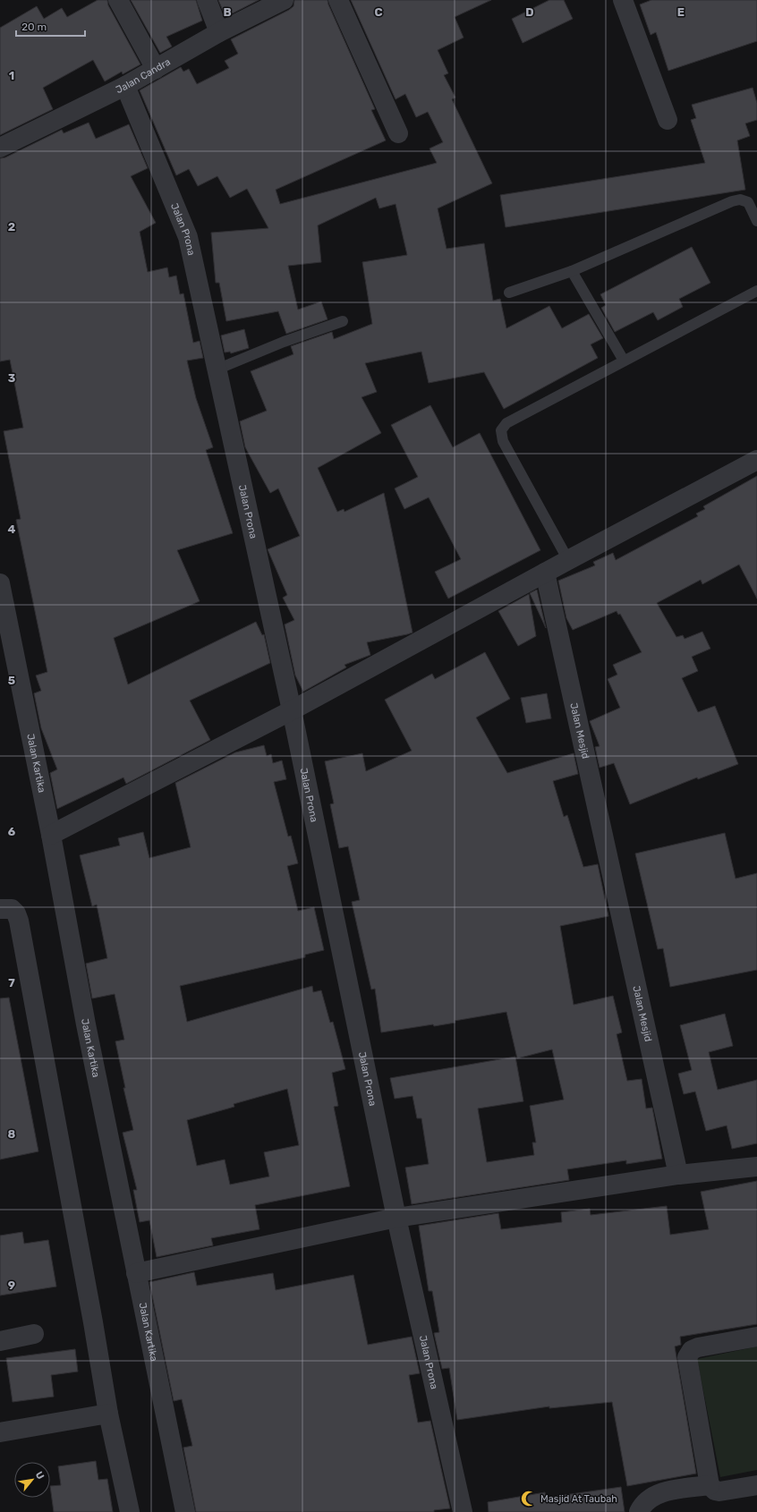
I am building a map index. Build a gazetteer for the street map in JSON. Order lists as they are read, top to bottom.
{
  "streets": {
    "street": [
      "Jalan Candra",
      "Jalan Prona",
      "Jalan Mesjid",
      "Jalan Kartika"
    ]
  },
  "crossings": [
    ["Jalan Candra", "Jalan Prona"]
  ],
  "places": {
    "mosque": ["Masjid At Taubah"]
  },
  "scale_bar": "20 m",
  "north": "top right",
  "grid": {
    "columns": [
      "B",
      "C",
      "D",
      "E"
    ],
    "rows": [
      "1",
      "2",
      "3",
      "4",
      "5",
      "6",
      "7",
      "8",
      "9"
    ]
  }
}
